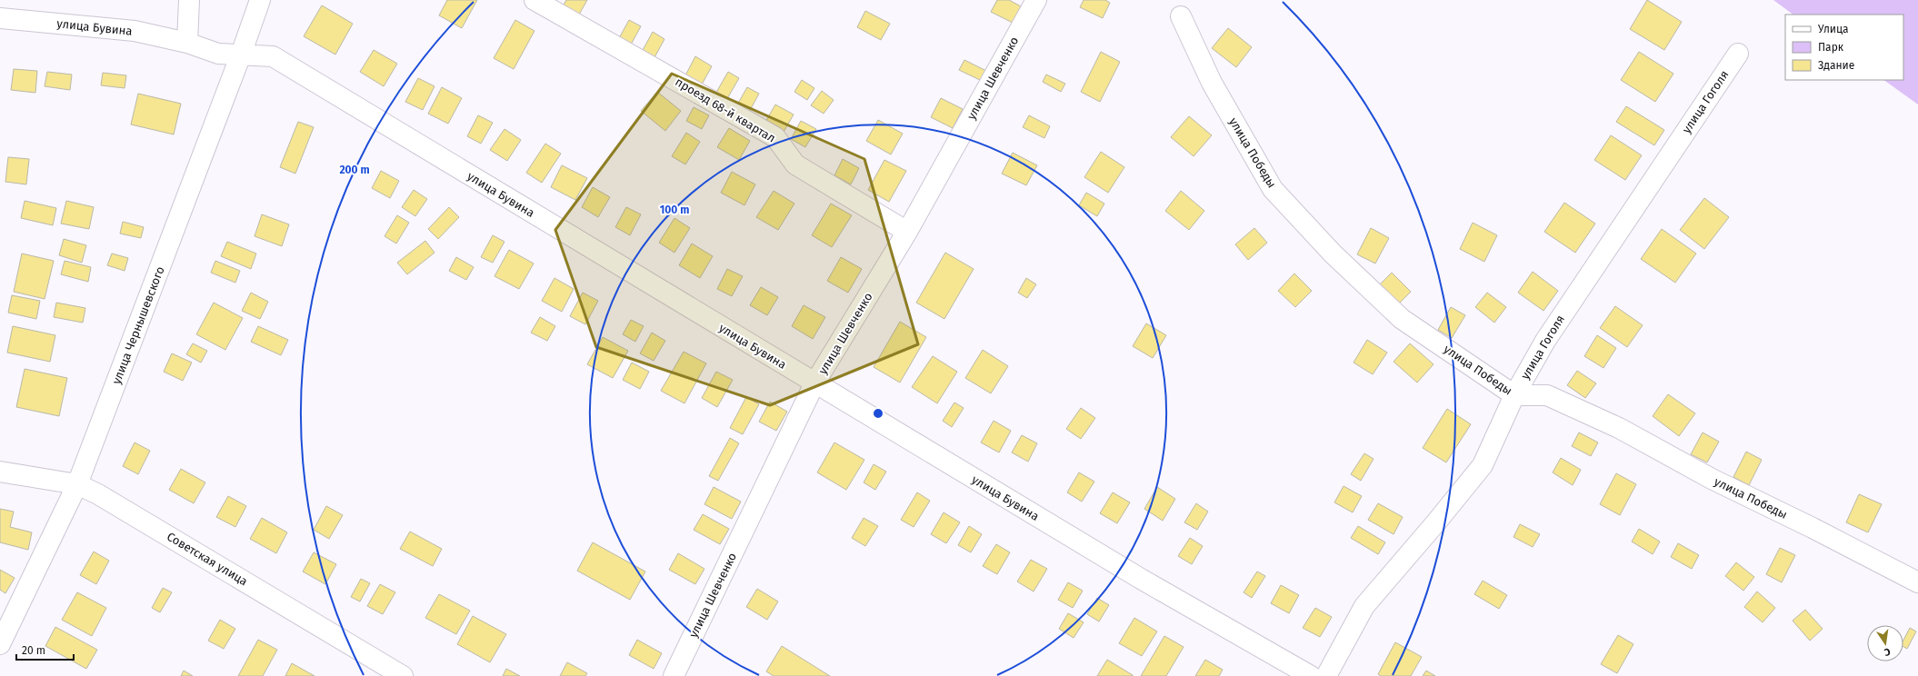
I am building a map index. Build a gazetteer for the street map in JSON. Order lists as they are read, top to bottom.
{
  "streets": {
    "street": [
      "улица Бувина",
      "улица Шевченко",
      "улица Гоголя",
      "проезд 68-й квартал",
      "улица Победы",
      "улица Чернышевского",
      "Советская улица"
    ]
  },
  "crossings": [
    ["улица Бувина", "улица Шевченко"],
    ["улица Бувина", "улица Чернышевского"],
    ["улица Шевченко", "проезд 68-й квартал"],
    ["улица Гоголя", "улица Победы"],
    ["улица Чернышевского", "Советская улица"]
  ],
  "legend": ["Улица", "Парк", "Здание"],
  "scale_bar": "20 m",
  "north": "bottom",
  "rings": ["200 m", "100 m"]
}
